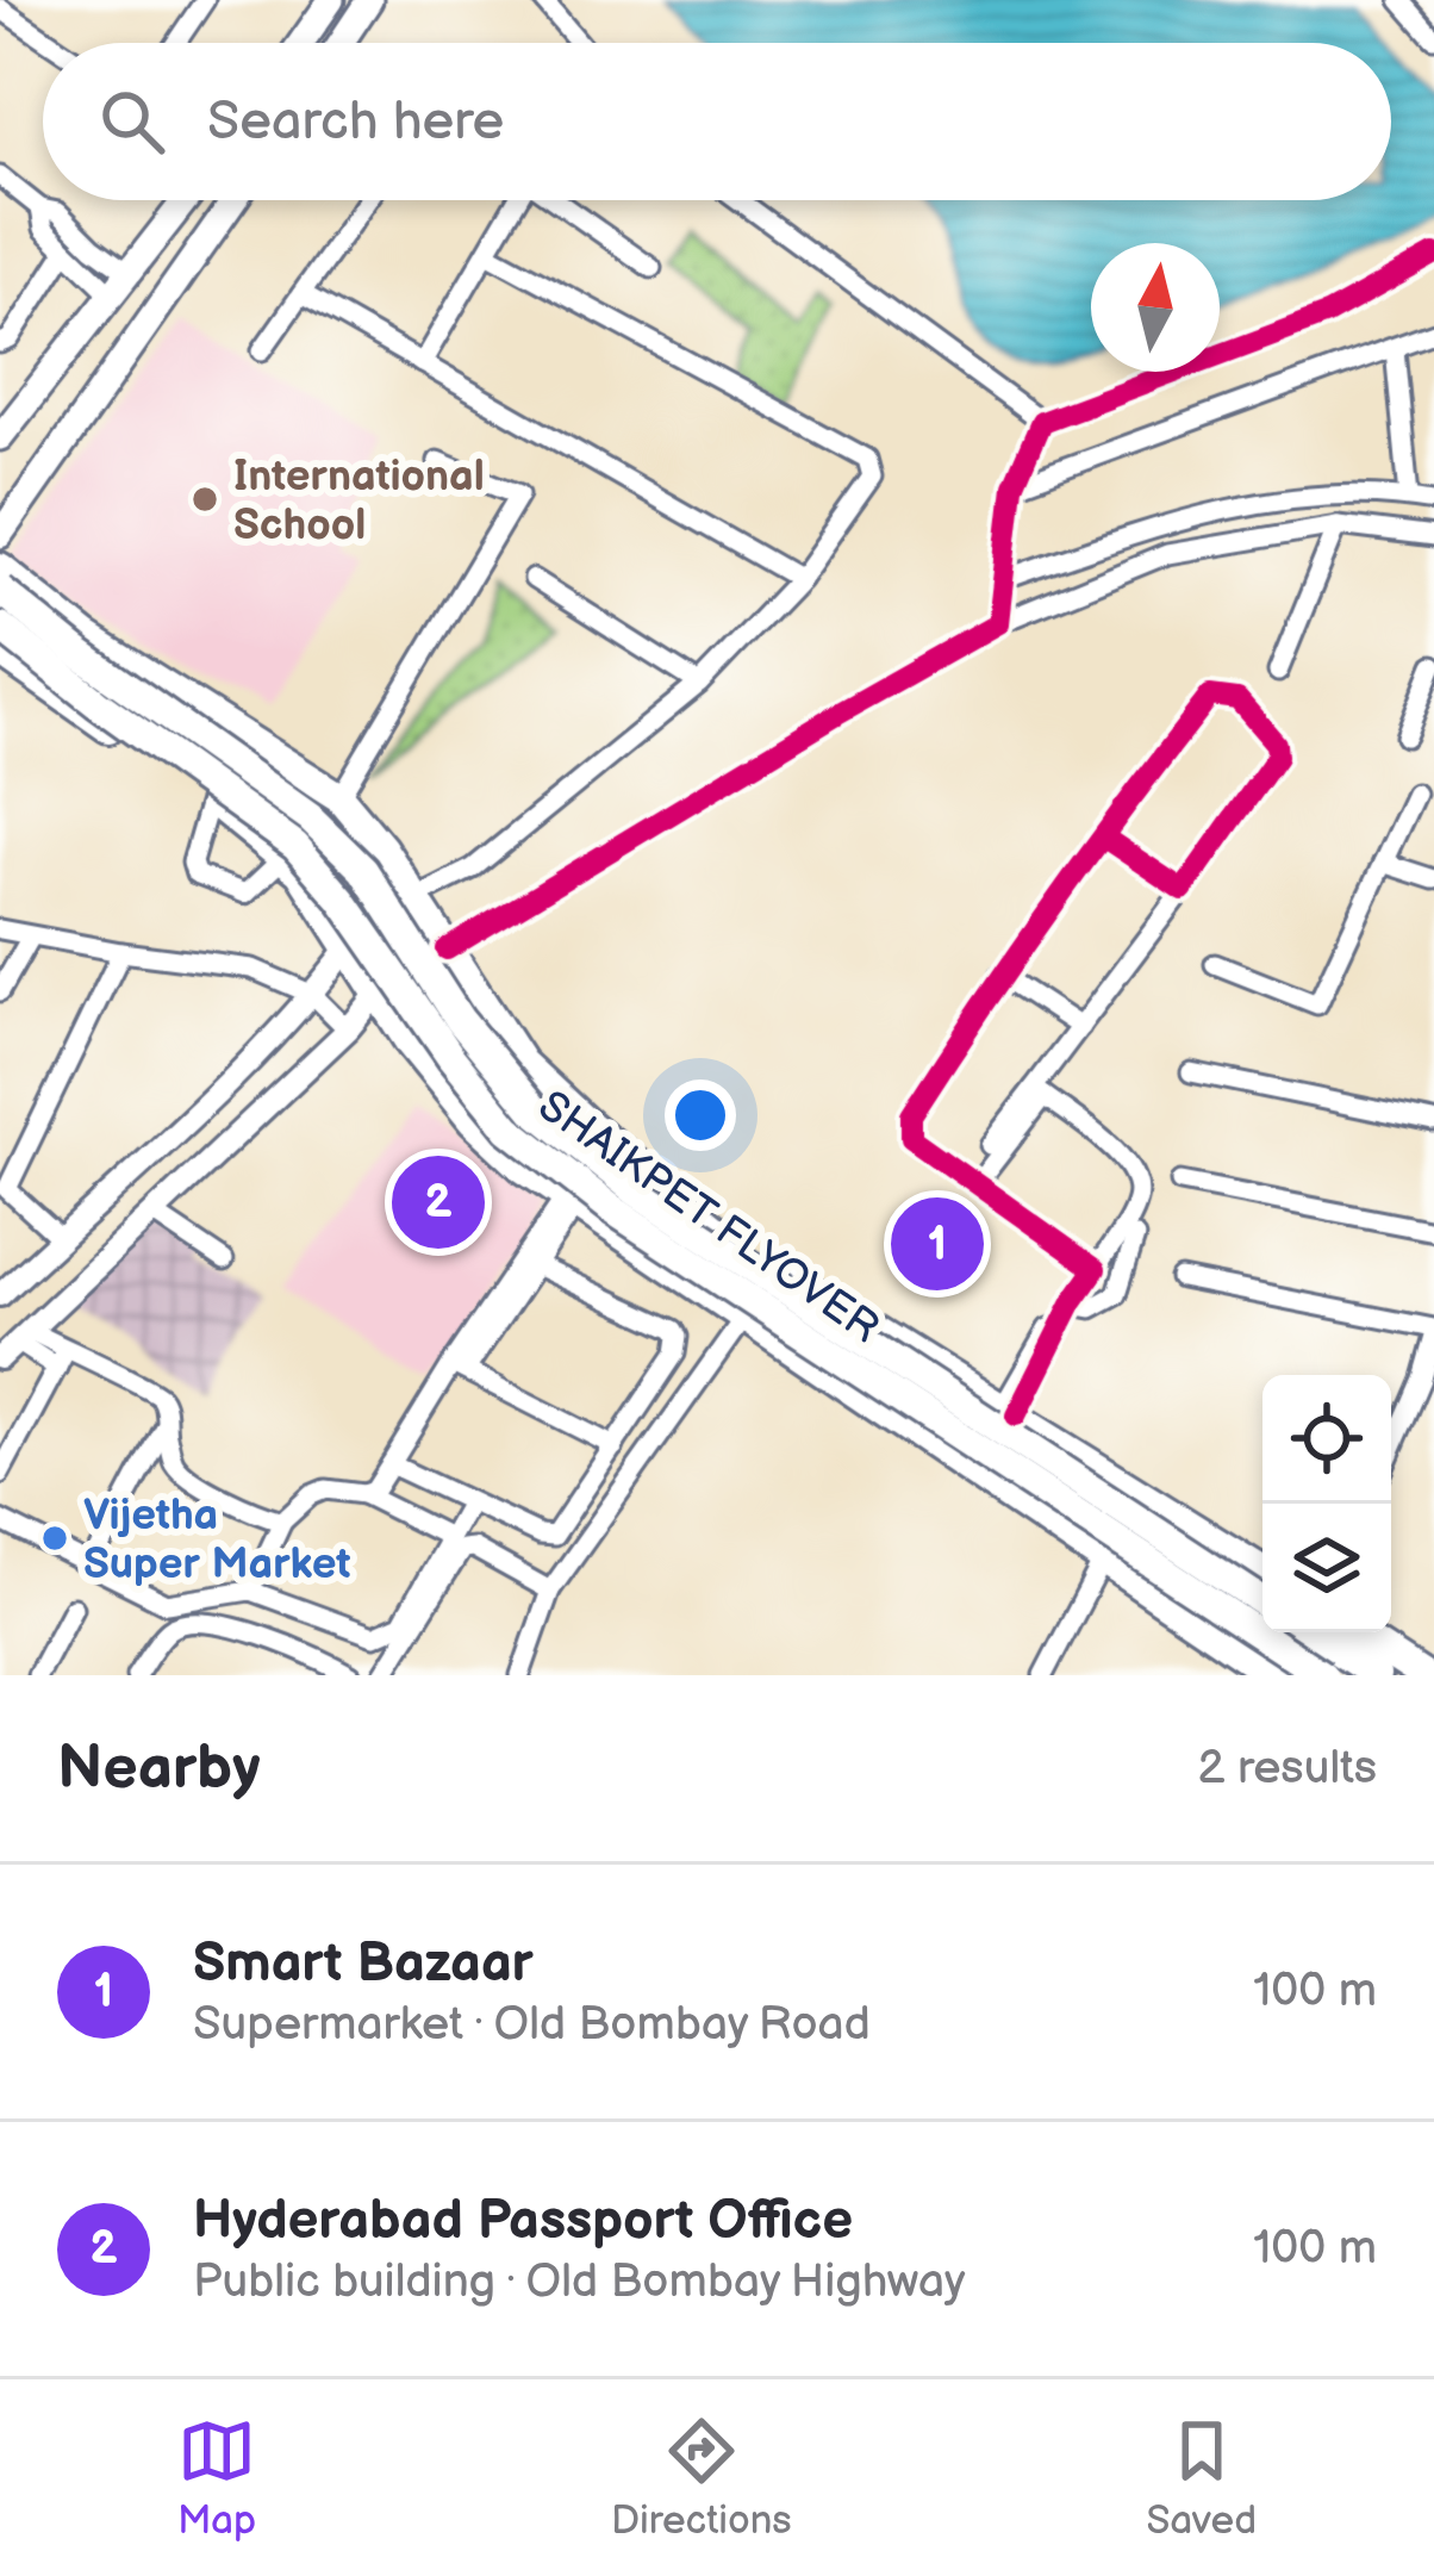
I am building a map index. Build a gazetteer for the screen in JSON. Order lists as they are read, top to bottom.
{
  "streets": {
    "main road": ["SHAIKPET FLYOVER"]
  },
  "places": ["International School", "Vijetha Super Market"],
  "north": "top",
  "page": {
    "search": "Search here",
    "pins": ["2", "1"],
    "heading": ["Nearby", "2 results"],
    "list": [
      {
        "mark": "1",
        "name": "Smart Bazaar",
        "note": "Supermarket · Old Bombay Road",
        "value": "100 m"
      },
      {
        "mark": "2",
        "name": "Hyderabad Passport Office",
        "note": "Public building · Old Bombay Highway",
        "value": "100 m"
      }
    ],
    "nav": ["Map", "Directions", "Saved"]
  }
}
